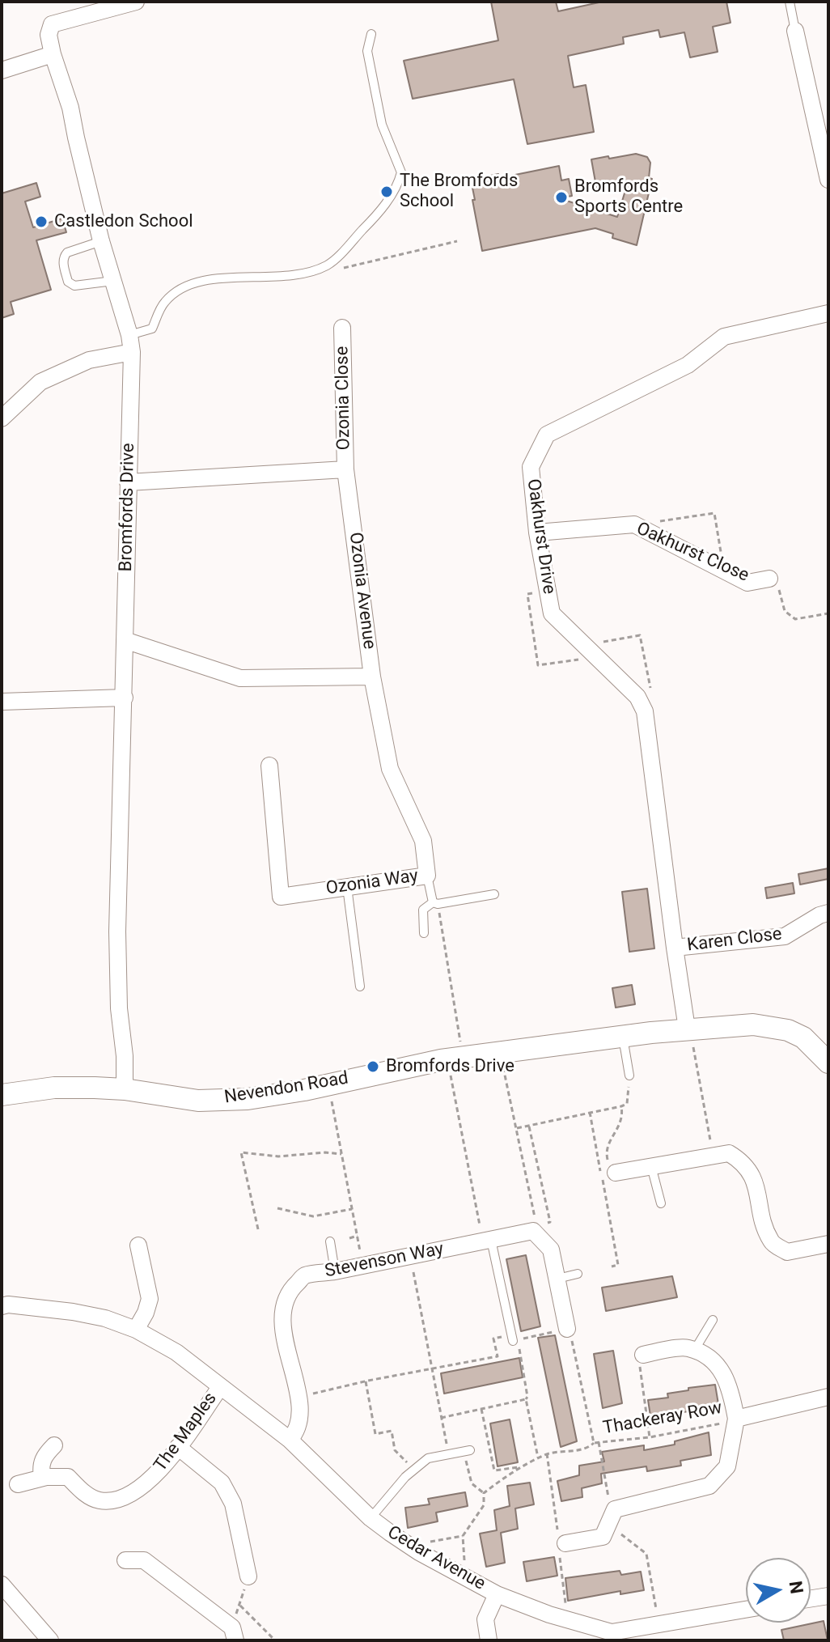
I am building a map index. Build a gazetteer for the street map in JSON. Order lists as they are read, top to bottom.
{
  "streets": {
    "street": [
      "Ozonia Close",
      "Bromfords Drive",
      "Oakhurst Drive",
      "Oakhurst Close",
      "Ozonia Avenue",
      "Ozonia Way",
      "Karen Close",
      "Nevendon Road",
      "Stevenson Way",
      "The Maples",
      "Cedar Avenue"
    ],
    "path": ["Thackeray Row"]
  },
  "crossings": [
    ["Ozonia Close", "Ozonia Avenue"],
    ["Bromfords Drive", "Ozonia Avenue"],
    ["Bromfords Drive", "Nevendon Road"],
    ["Oakhurst Drive", "Oakhurst Close"],
    ["Oakhurst Drive", "Karen Close"],
    ["Oakhurst Drive", "Nevendon Road"],
    ["Ozonia Avenue", "Ozonia Way"],
    ["Stevenson Way", "Cedar Avenue"],
    ["The Maples", "Cedar Avenue"]
  ],
  "places": [
    "The Bromfords School",
    "Bromfords Sports Centre",
    "Castledon School",
    "Bromfords Drive"
  ],
  "north": "right"
}
